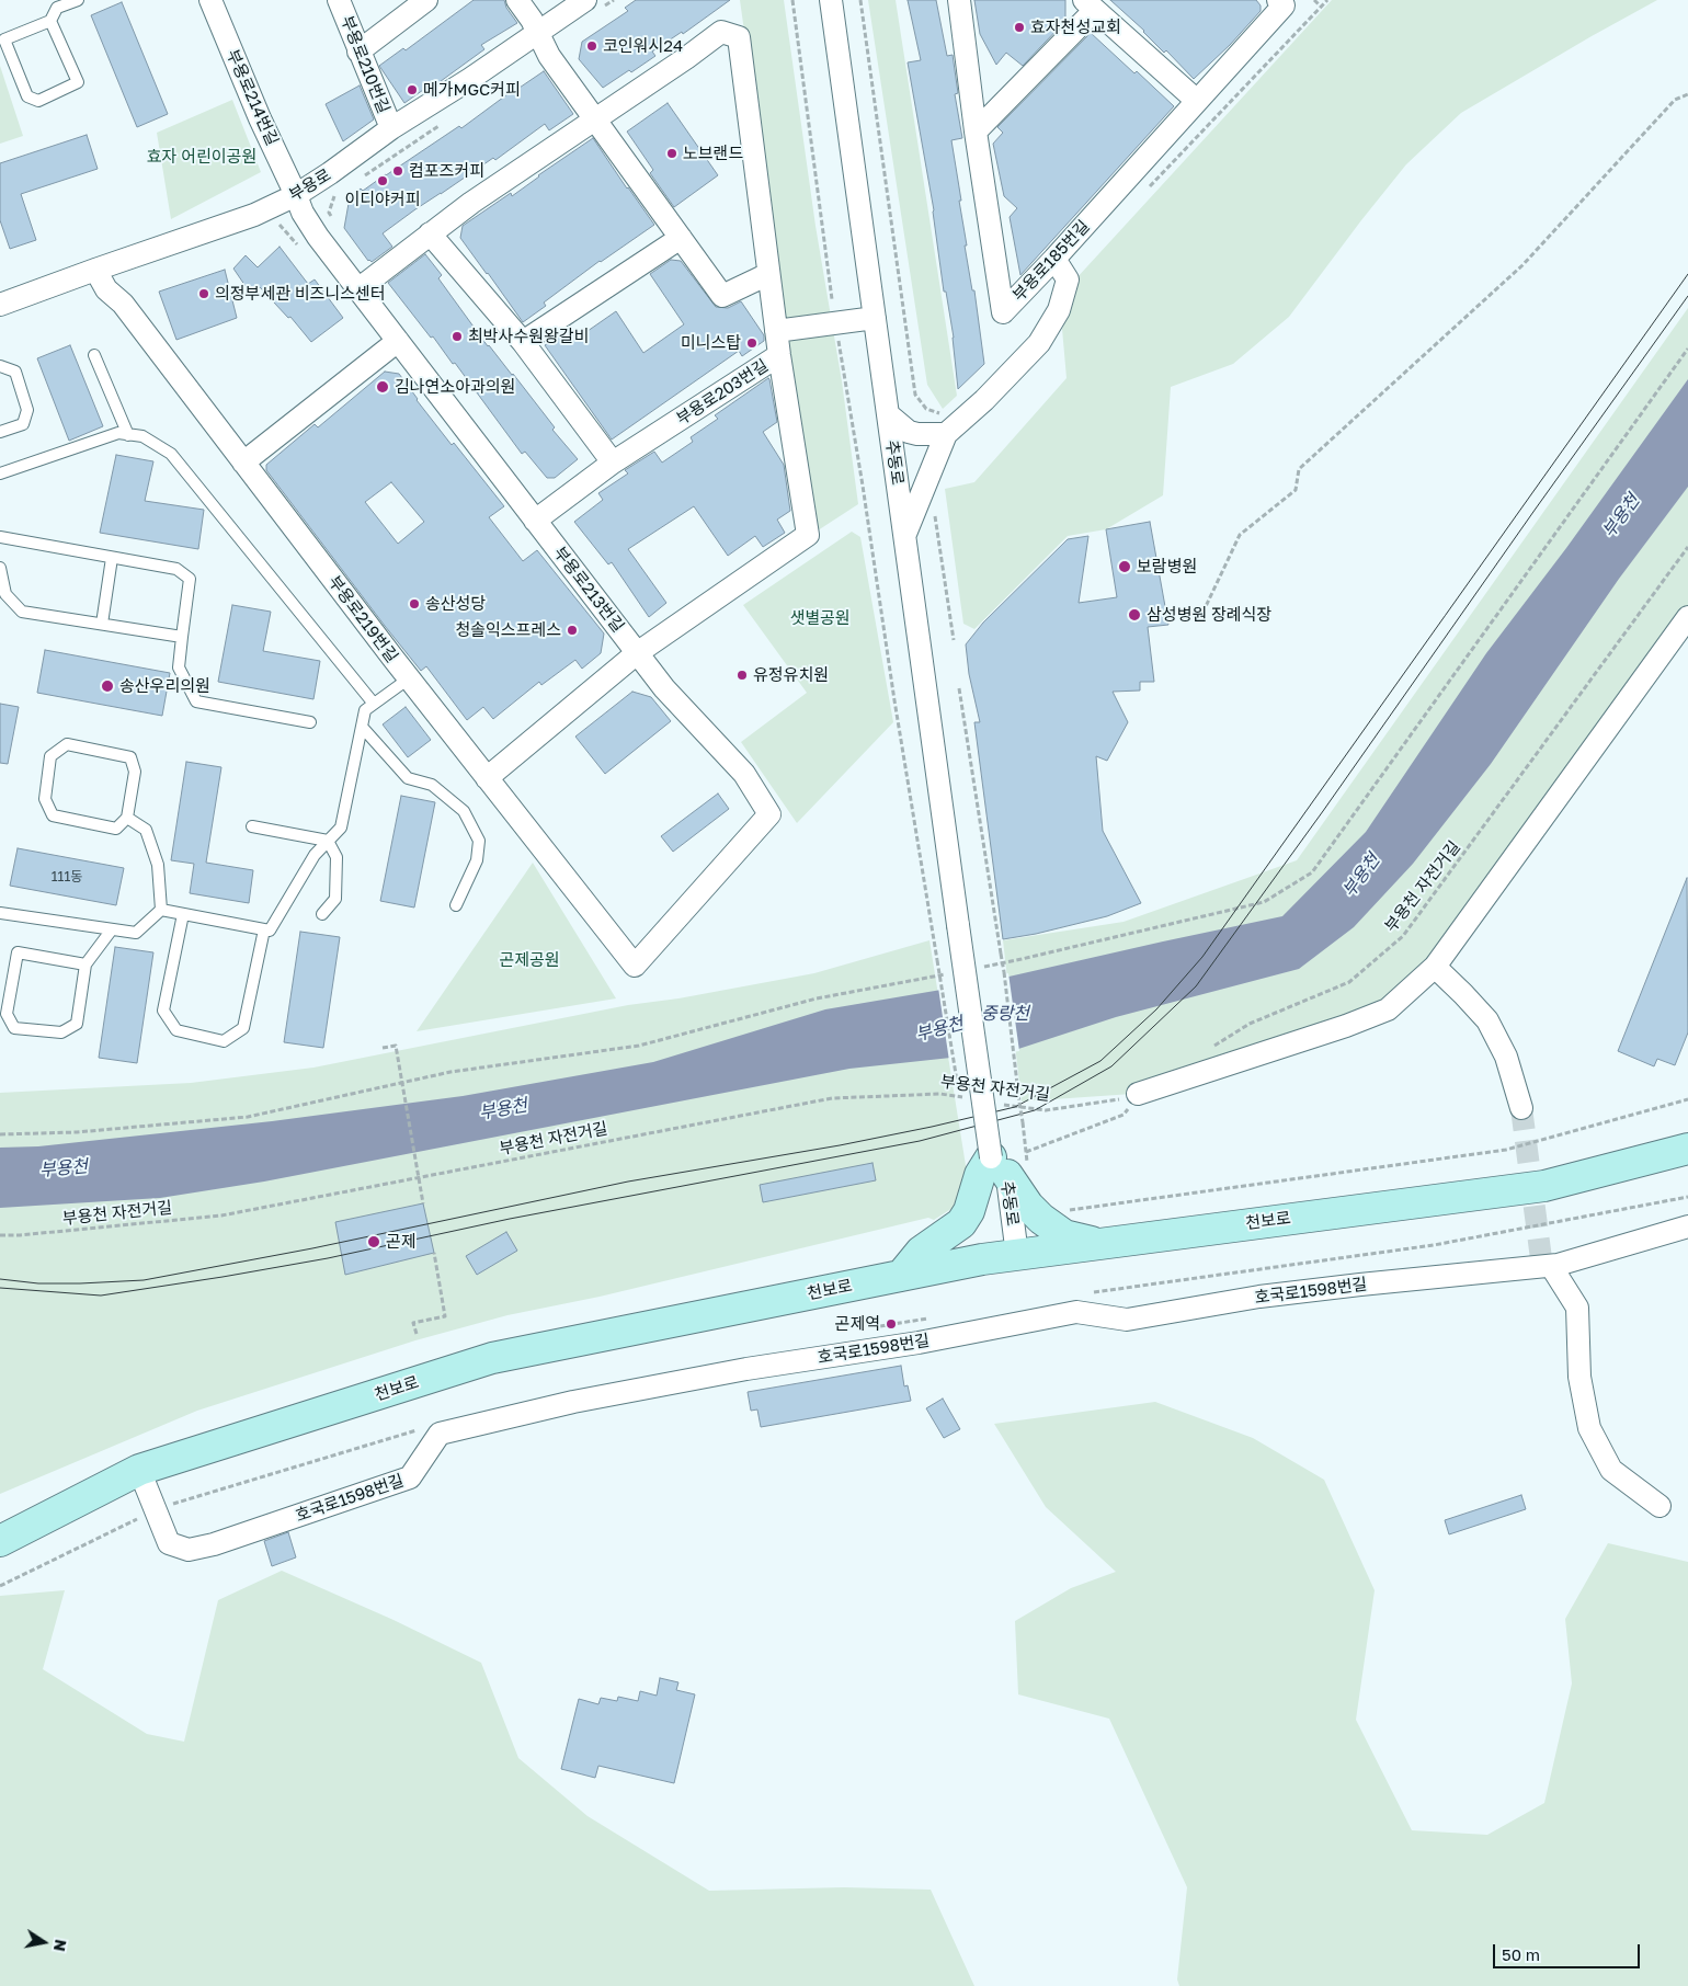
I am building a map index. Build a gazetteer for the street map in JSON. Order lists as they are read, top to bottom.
{
  "streets": {
    "main road": ["천보로"],
    "street": [
      "부용로210번길",
      "부용로214번길",
      "부용로",
      "부용로185번길",
      "부용로203번길",
      "추동로",
      "부용로213번길",
      "부용로219번길",
      "호국로1598번길"
    ],
    "path": ["부용천 자전거길"]
  },
  "crossings": [
    ["부용로210번길", "부용로"],
    ["부용로214번길", "부용로"],
    ["부용로214번길", "부용로213번길"],
    ["부용로", "부용로213번길"],
    ["부용로", "부용로219번길"],
    ["부용로203번길", "부용로213번길"],
    ["추동로", "천보로"],
    ["부용로213번길", "부용로219번길"],
    ["천보로", "호국로1598번길"]
  ],
  "water": ["부용천", "중랑천"],
  "parks": ["효자 어린이공원", "샛별공원", "곤제공원"],
  "places": [
    "효자천성교회",
    "코인워시24",
    "메가MGC커피",
    "노브랜드",
    "컴포즈커피",
    "이디야커피",
    "의정부세관 비즈니스센터",
    "최박사수원왕갈비",
    "미니스탑",
    "김나연소아과의원",
    "보람병원",
    "송산성당",
    "삼성병원 장례식장",
    "청솔익스프레스",
    "유정유치원",
    "송산우리의원",
    "곤제",
    "곤제역"
  ],
  "house_numbers": ["111동"],
  "scale_bar": "50 m",
  "north": "right"
}
